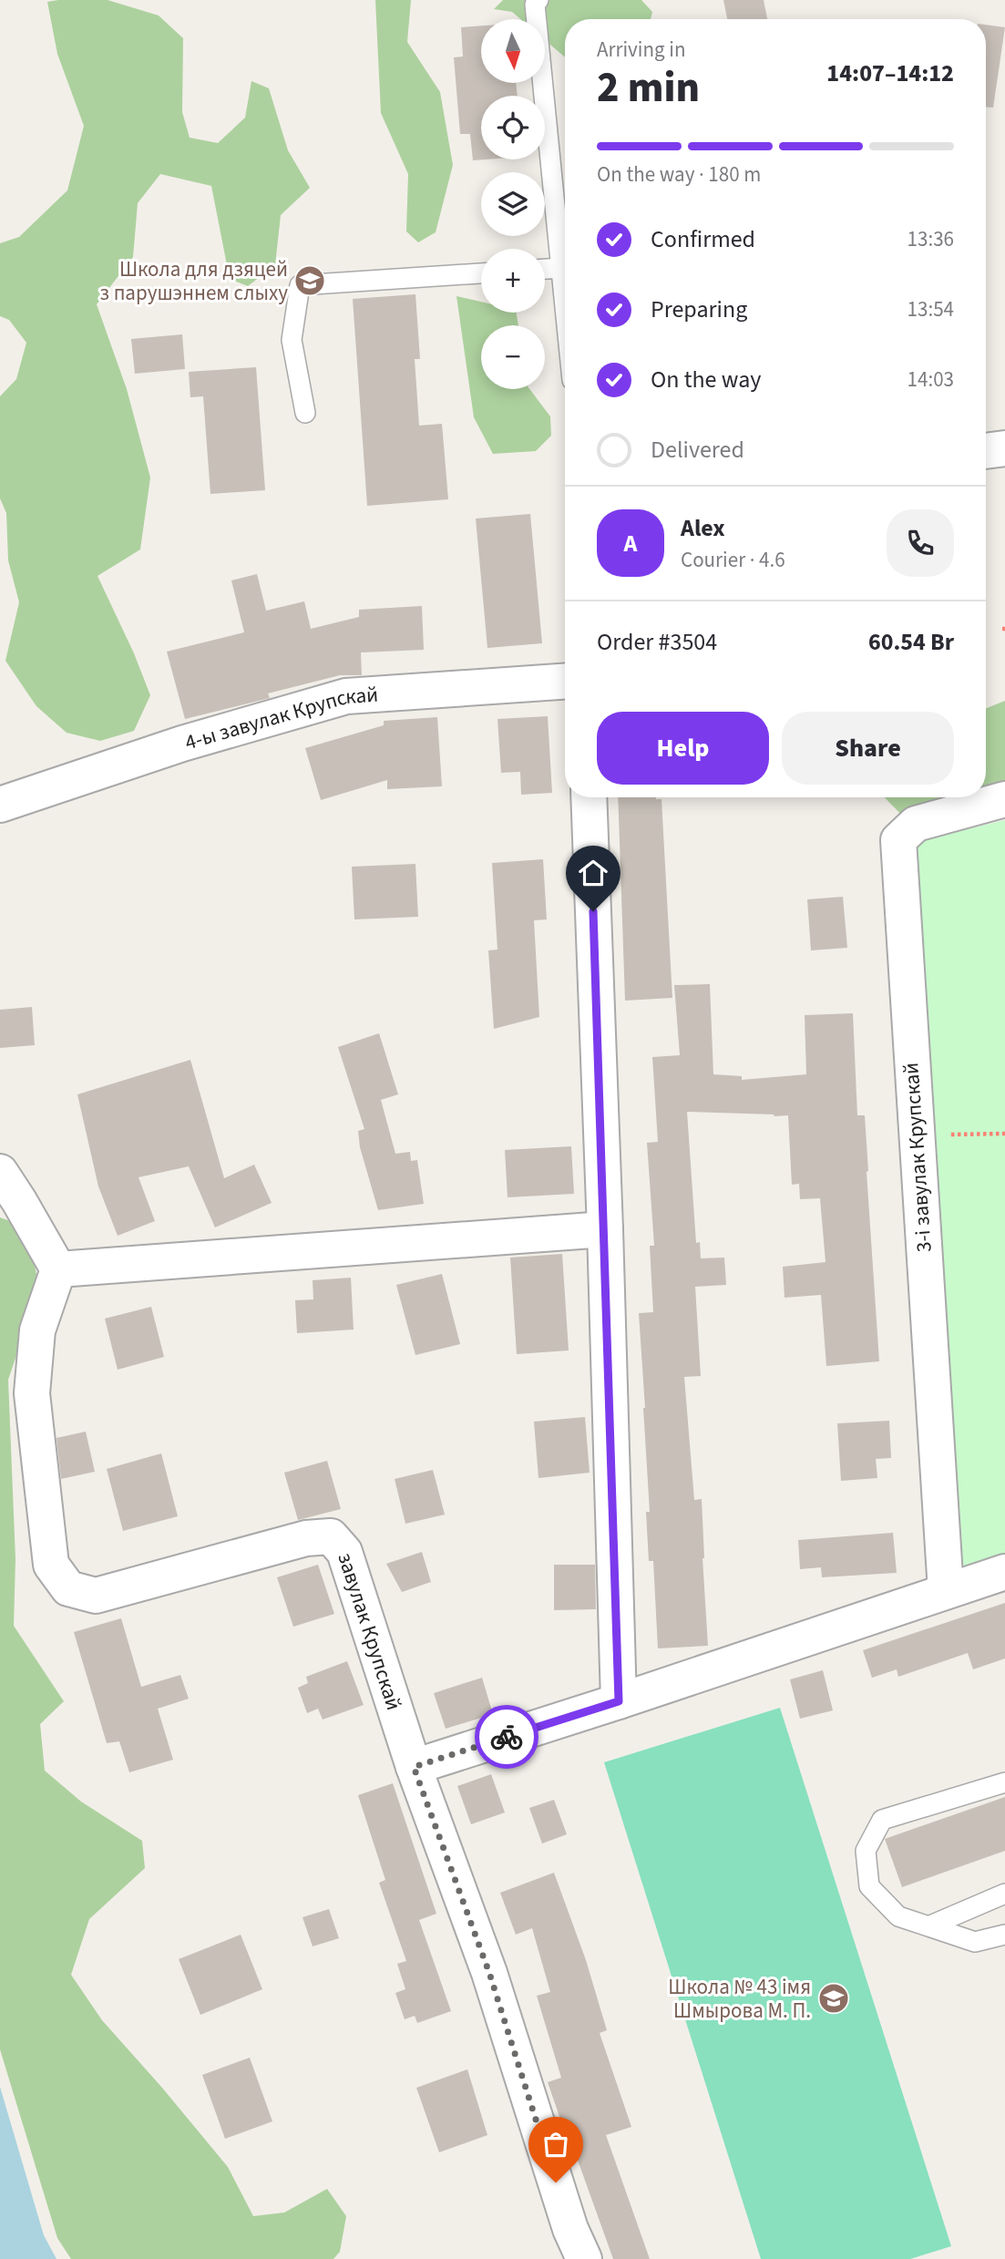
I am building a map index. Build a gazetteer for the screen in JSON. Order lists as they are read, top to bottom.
{
  "streets": {
    "street": ["4-ы завулак Крупскай", "3-і завулак Крупскай", "завулак Крупскай"]
  },
  "places": {
    "school or university": ["Школа для дзяцей з парушэннем слыху", "Школа № 43 імя Шмырова М. П."]
  },
  "north": "bottom",
  "page": {
    "map_buttons": ["+", "−"],
    "heading": ["2 min", "Arriving in", "14:07–14:12"],
    "panel": [
      "Alex",
      "Courier · 4.6",
      "Order #3504",
      "60.54 Br"
    ],
    "bar": "On the way · 180 m",
    "list": [
      ["Confirmed", "13:36"],
      ["Preparing", "13:54"],
      ["On the way", "14:03"],
      "Delivered"
    ],
    "round": "A",
    "buttons": ["Help", "Share"]
  }
}
